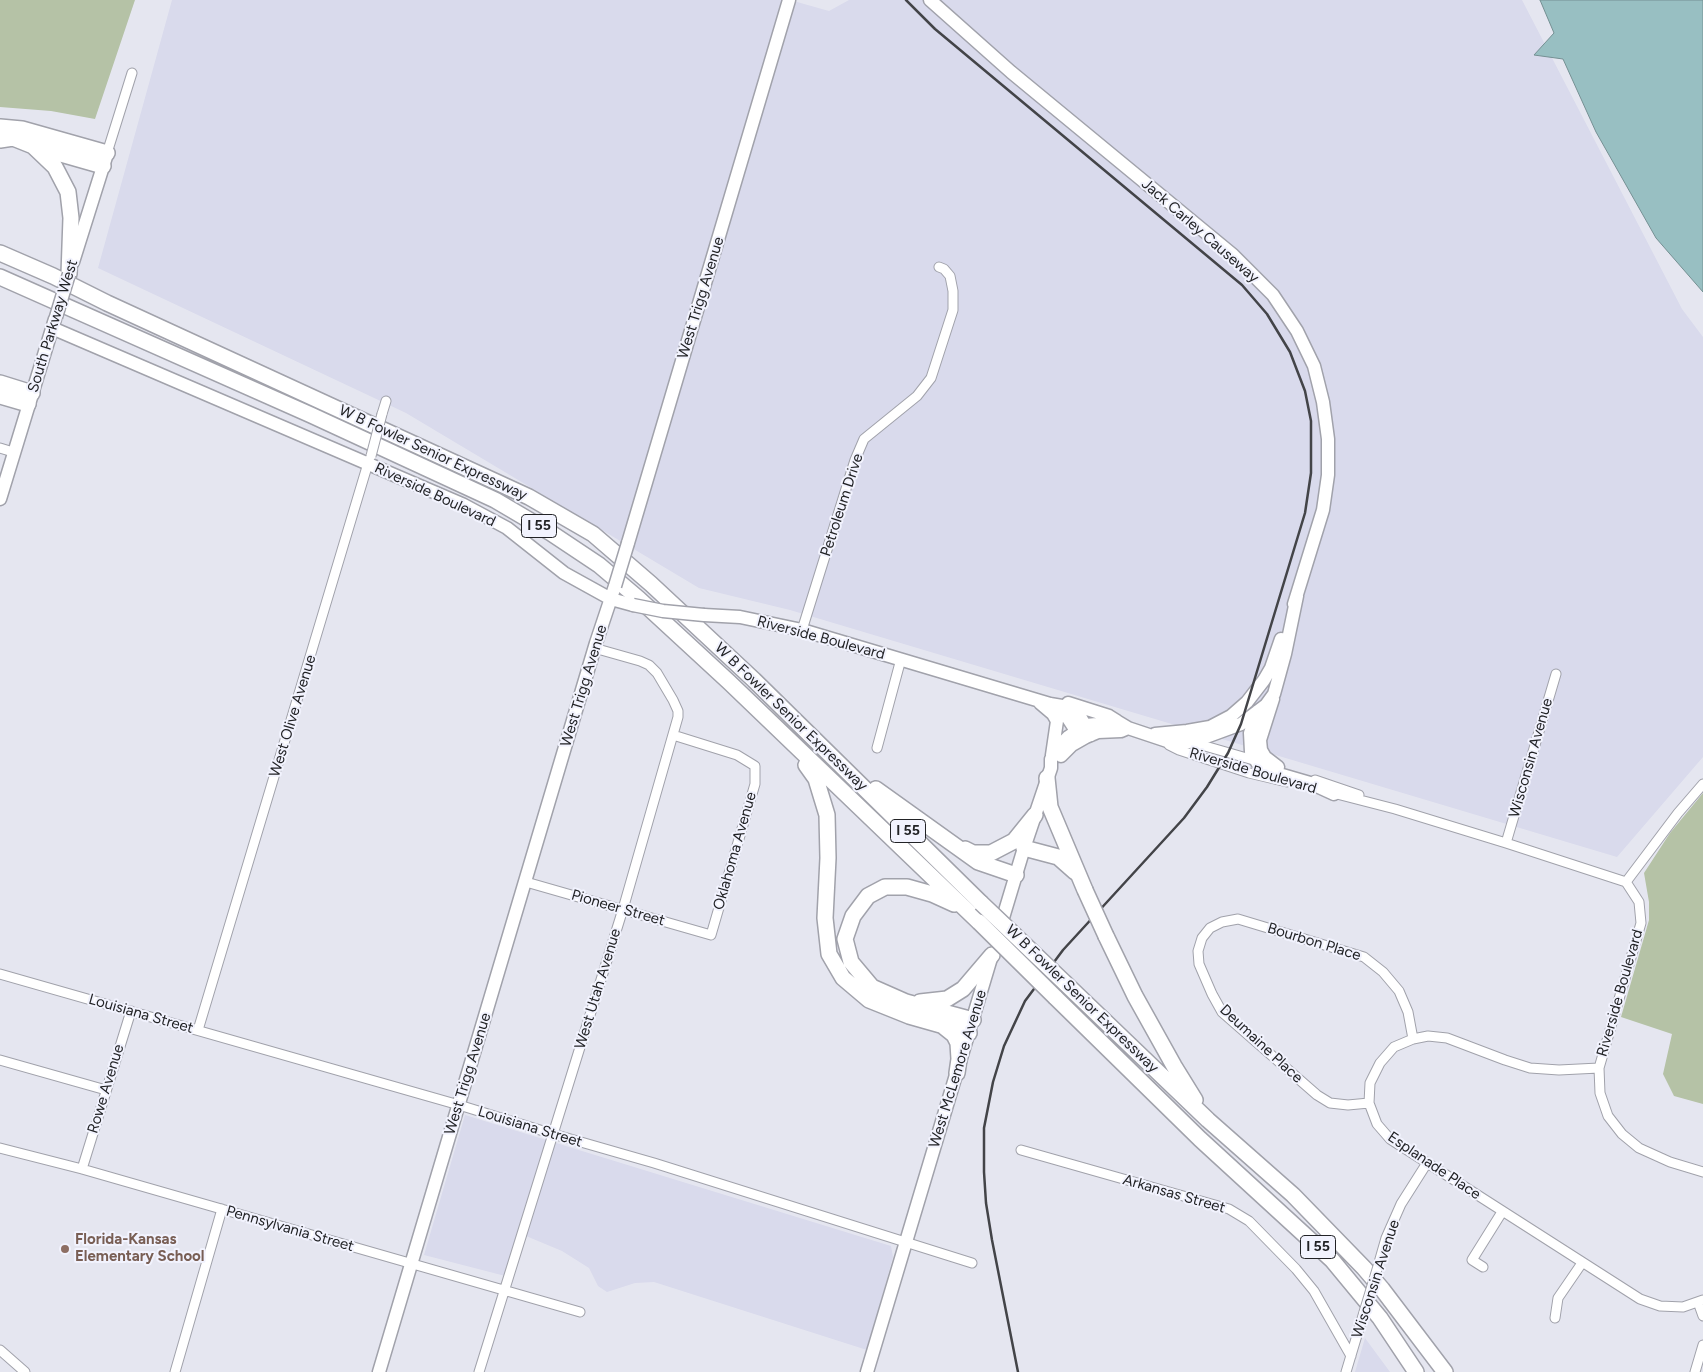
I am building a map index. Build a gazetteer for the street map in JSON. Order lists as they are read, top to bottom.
{
  "streets": {
    "highway": ["W B Fowler Senior Expressway", "I 55"],
    "street": [
      "Jack Carley Causeway",
      "West Trigg Avenue",
      "South Parkway West",
      "Riverside Boulevard",
      "Petroleum Drive",
      "West Olive Avenue",
      "Wisconsin Avenue",
      "Oklahoma Avenue",
      "Pioneer Street",
      "Bourbon Place",
      "West Utah Avenue",
      "Louisiana Street",
      "Deumaine Place",
      "West McLemore Avenue",
      "Rowe Avenue",
      "Esplanade Place",
      "Arkansas Street",
      "Pennsylvania Street"
    ]
  },
  "crossings": [
    ["Jack Carley Causeway", "Riverside Boulevard"],
    ["West Trigg Avenue", "Riverside Boulevard"],
    ["West Trigg Avenue", "Pioneer Street"],
    ["West Trigg Avenue", "West Utah Avenue"],
    ["West Trigg Avenue", "Louisiana Street"],
    ["West Trigg Avenue", "Pennsylvania Street"],
    ["South Parkway West", "Riverside Boulevard"],
    ["Riverside Boulevard", "Petroleum Drive"],
    ["Riverside Boulevard", "West Olive Avenue"],
    ["Riverside Boulevard", "Wisconsin Avenue"],
    ["Riverside Boulevard", "West McLemore Avenue"],
    ["West Olive Avenue", "Louisiana Street"],
    ["Wisconsin Avenue", "Esplanade Place"],
    ["Wisconsin Avenue", "Arkansas Street"],
    ["Oklahoma Avenue", "Pioneer Street"],
    ["Oklahoma Avenue", "West Utah Avenue"],
    ["Pioneer Street", "West Utah Avenue"],
    ["Bourbon Place", "Deumaine Place"],
    ["West Utah Avenue", "Louisiana Street"],
    ["West Utah Avenue", "Pennsylvania Street"],
    ["Louisiana Street", "West McLemore Avenue"],
    ["Louisiana Street", "Rowe Avenue"],
    ["Deumaine Place", "Esplanade Place"],
    ["Rowe Avenue", "Pennsylvania Street"]
  ],
  "places": ["Florida-Kansas Elementary School"]
}
